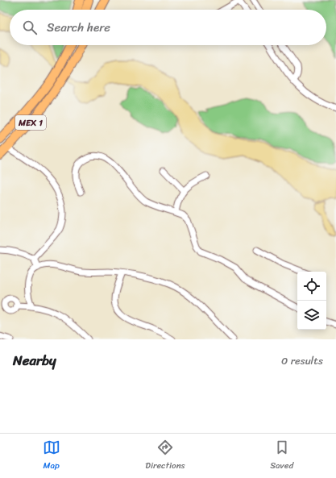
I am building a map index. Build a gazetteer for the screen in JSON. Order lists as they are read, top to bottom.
{
  "streets": {
    "highway": ["MEX 1"]
  },
  "page": {
    "search": "Search here",
    "heading": ["Nearby", "0 results"],
    "nav": ["Map", "Directions", "Saved"]
  }
}
